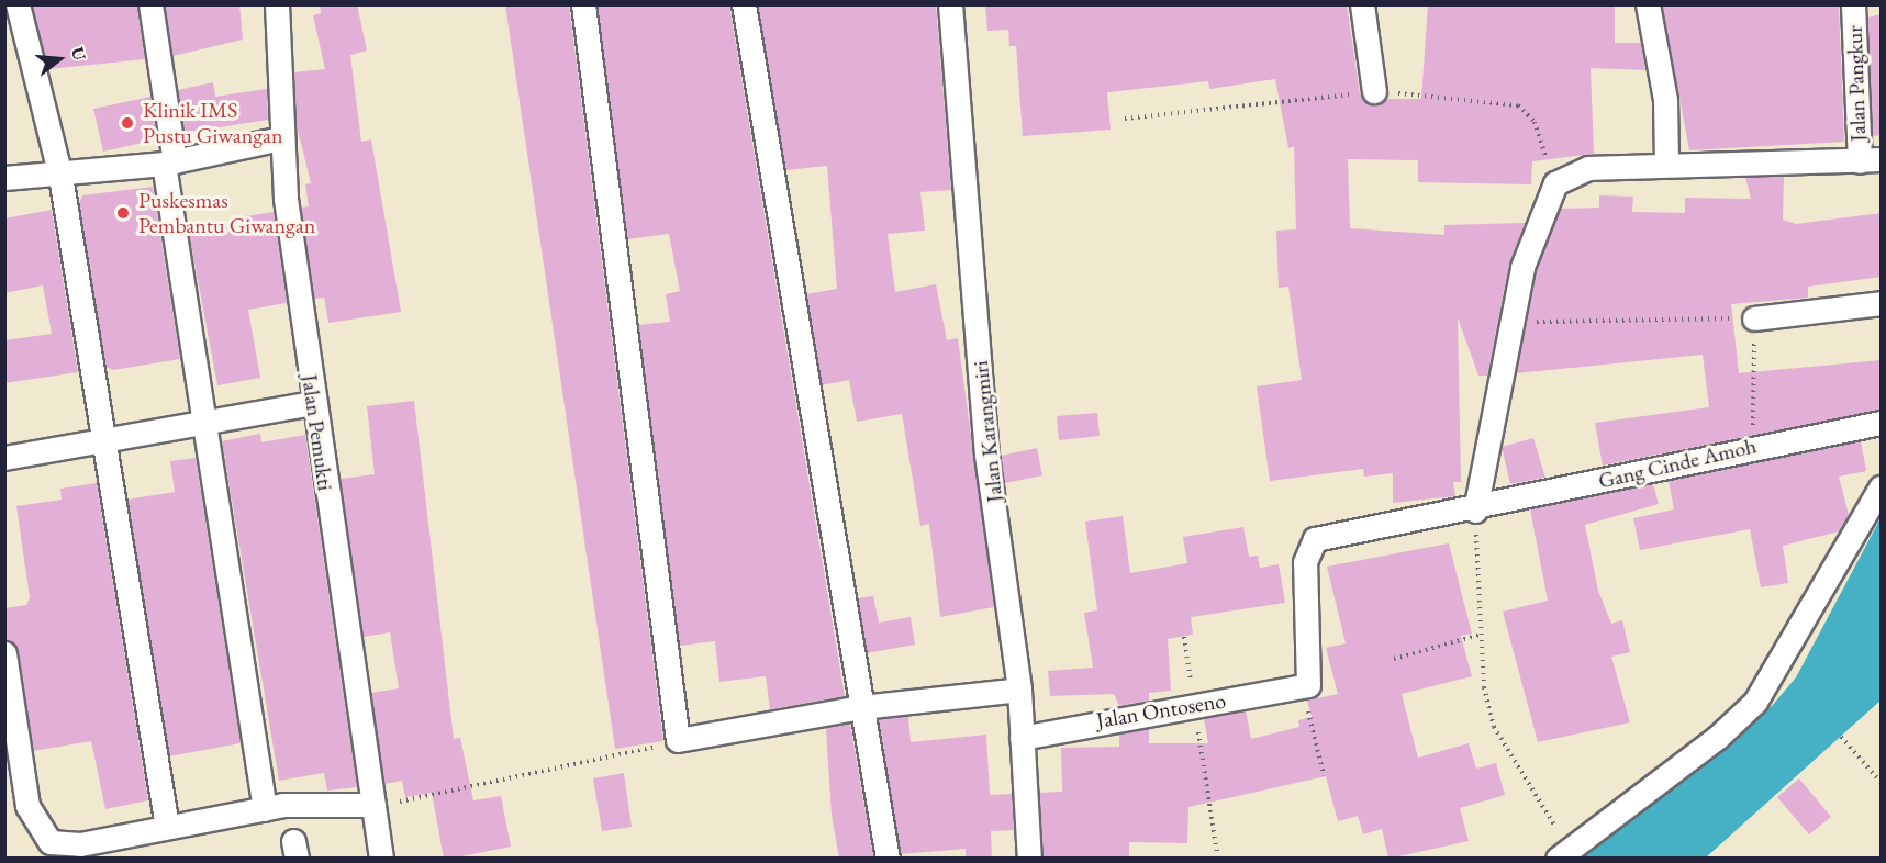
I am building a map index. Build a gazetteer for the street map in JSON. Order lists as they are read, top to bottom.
{
  "streets": {
    "street": [
      "Jalan Pangkur",
      "Jalan Karangmiri",
      "Jalan Pemukti",
      "Gang Cinde Amoh",
      "Jalan Ontoseno"
    ]
  },
  "crossings": [
    ["Jalan Karangmiri", "Jalan Ontoseno"],
    ["Gang Cinde Amoh", "Jalan Ontoseno"]
  ],
  "places": ["Klinik IMS Pustu Giwangan", "Puskesmas Pembantu Giwangan"],
  "north": "right"
}
